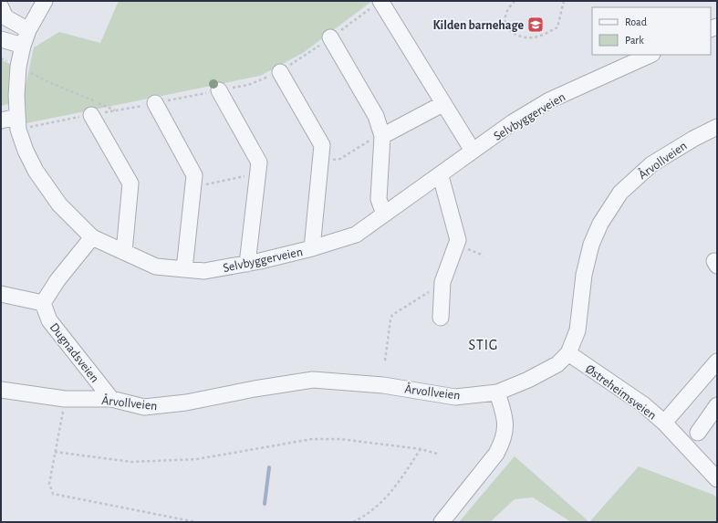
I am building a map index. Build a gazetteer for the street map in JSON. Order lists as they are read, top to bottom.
{
  "streets": {
    "street": [
      "Selvbyggerveien",
      "Årvollveien",
      "Dugnadsveien",
      "Østreheimsveien"
    ]
  },
  "crossings": [
    ["Årvollveien", "Dugnadsveien"],
    ["Årvollveien", "Østreheimsveien"]
  ],
  "districts": ["STIG"],
  "places": {
    "school or university": ["Kilden barnehage"]
  },
  "legend": ["Road", "Park"]
}
